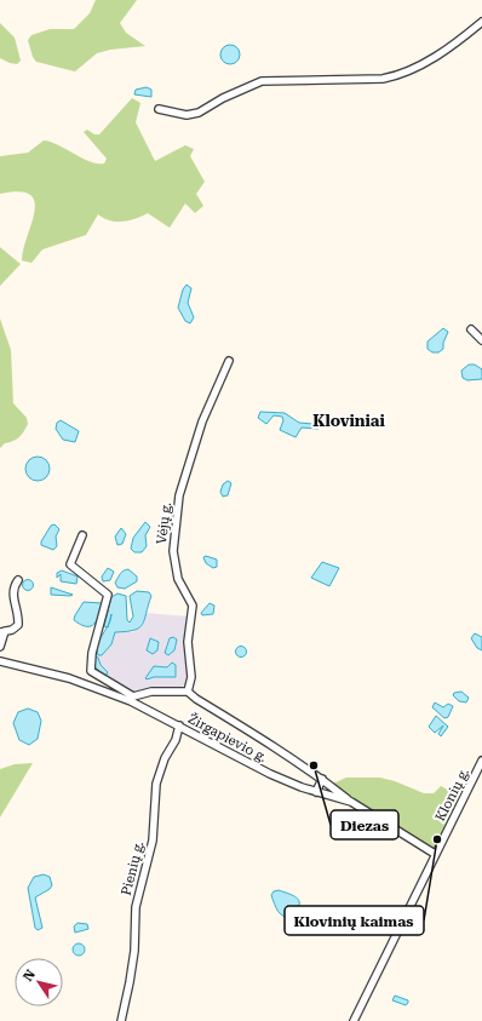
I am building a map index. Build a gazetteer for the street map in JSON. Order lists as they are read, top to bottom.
{
  "streets": {
    "street": [
      "Vėjų g.",
      "Žirgapievio g.",
      "Klonių g.",
      "Pienių g."
    ]
  },
  "crossings": [
    ["Žirgapievio g.", "Klonių g."],
    ["Žirgapievio g.", "Pienių g."]
  ],
  "districts": ["Kloviniai"],
  "places": ["Diezas", "Klovinių kaimas"],
  "north": "top left"
}
